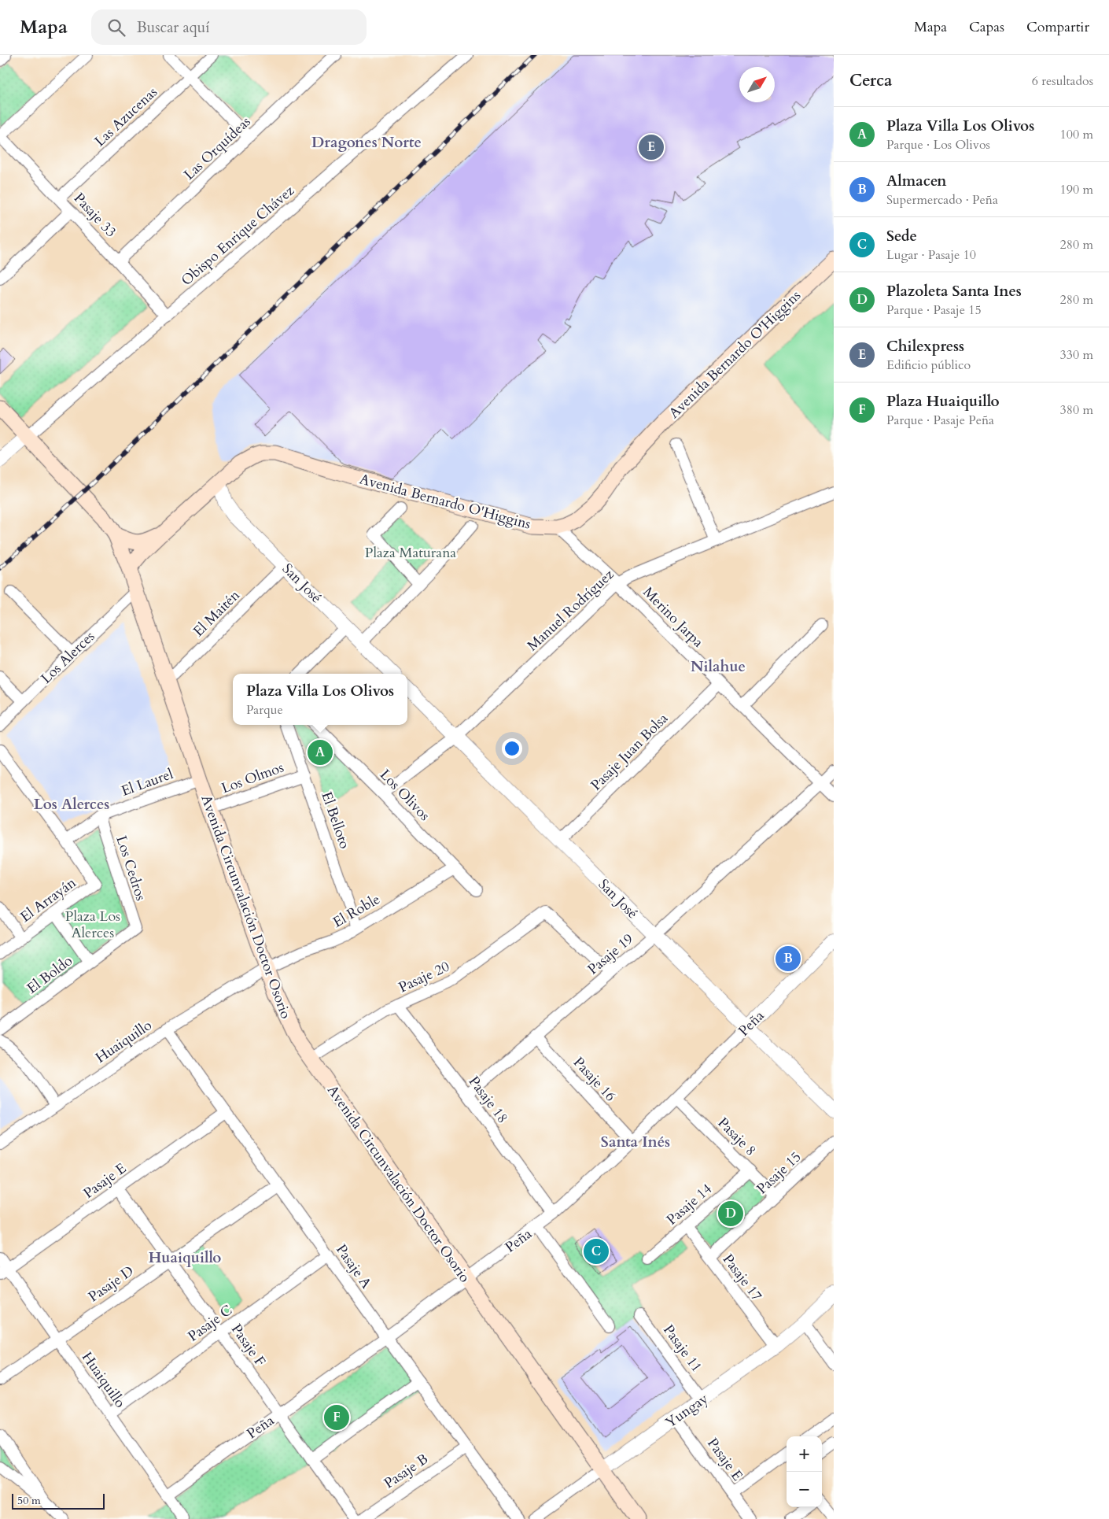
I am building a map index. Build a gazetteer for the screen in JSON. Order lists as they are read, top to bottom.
{
  "streets": {
    "main road": ["Avenida Bernardo O'Higgins", "Avenida Circunvalación Doctor Osorio"],
    "street": [
      "Las Azucenas",
      "Las Orquídeas",
      "Pasaje 33",
      "Obispo Enrique Chávez",
      "San José",
      "Manuel Rodríguez",
      "El Maitén",
      "Merino Jarpa",
      "Los Alerces",
      "Pasaje Juan Bolsa",
      "Los Olmos",
      "El Laurel",
      "Los Olivos",
      "El Belloto",
      "Los Cedros",
      "El Arrayán",
      "El Roble",
      "Pasaje 19",
      "El Boldo",
      "Pasaje 20",
      "Peña",
      "Huaiquillo",
      "Pasaje 16",
      "Pasaje 18",
      "Pasaje 8",
      "Pasaje 15",
      "Pasaje E",
      "Pasaje 14",
      "Pasaje A",
      "Pasaje 17",
      "Pasaje D",
      "Pasaje C",
      "Pasaje F",
      "Pasaje 11",
      "Yungay",
      "Pasaje B"
    ]
  },
  "crossings": [
    ["Las Azucenas", "Pasaje 33"],
    ["Las Orquídeas", "Pasaje 33"],
    ["Pasaje 33", "Obispo Enrique Chávez"],
    ["Obispo Enrique Chávez", "Avenida Circunvalación Doctor Osorio"],
    ["Avenida Bernardo O'Higgins", "San José"],
    ["Avenida Bernardo O'Higgins", "Merino Jarpa"],
    ["San José", "Manuel Rodríguez"],
    ["San José", "El Maitén"],
    ["San José", "Pasaje Juan Bolsa"],
    ["San José", "Pasaje 19"],
    ["San José", "Peña"],
    ["Manuel Rodríguez", "Merino Jarpa"],
    ["Manuel Rodríguez", "Los Olivos"],
    ["El Maitén", "Avenida Circunvalación Doctor Osorio"],
    ["Merino Jarpa", "Pasaje Juan Bolsa"],
    ["Merino Jarpa", "Pasaje 19"],
    ["Los Alerces", "Avenida Circunvalación Doctor Osorio"],
    ["Los Olmos", "El Belloto"],
    ["Los Olmos", "Avenida Circunvalación Doctor Osorio"],
    ["El Laurel", "Los Cedros"],
    ["El Laurel", "El Arrayán"],
    ["El Laurel", "Avenida Circunvalación Doctor Osorio"],
    ["Los Olivos", "El Roble"],
    ["El Belloto", "El Roble"],
    ["Los Cedros", "El Boldo"],
    ["Avenida Circunvalación Doctor Osorio", "El Roble"],
    ["Avenida Circunvalación Doctor Osorio", "Pasaje 20"],
    ["Avenida Circunvalación Doctor Osorio", "Peña"],
    ["Avenida Circunvalación Doctor Osorio", "Huaiquillo"],
    ["Avenida Circunvalación Doctor Osorio", "Yungay"],
    ["El Roble", "Huaiquillo"],
    ["Pasaje 19", "Pasaje 20"],
    ["Pasaje 19", "Pasaje 16"],
    ["Pasaje 19", "Pasaje 18"],
    ["Pasaje 20", "Pasaje 18"],
    ["Peña", "Huaiquillo"],
    ["Peña", "Pasaje 16"],
    ["Peña", "Pasaje 18"],
    ["Peña", "Pasaje 8"],
    ["Peña", "Pasaje A"],
    ["Peña", "Pasaje F"],
    ["Huaiquillo", "Pasaje E"],
    ["Huaiquillo", "Pasaje A"],
    ["Huaiquillo", "Pasaje D"],
    ["Huaiquillo", "Pasaje C"],
    ["Pasaje 8", "Pasaje 15"],
    ["Pasaje 8", "Pasaje 14"],
    ["Pasaje 15", "Pasaje 17"],
    ["Pasaje E", "Pasaje A"],
    ["Pasaje E", "Pasaje F"],
    ["Pasaje E", "Yungay"],
    ["Pasaje 14", "Pasaje 17"],
    ["Pasaje A", "Pasaje D"],
    ["Pasaje A", "Pasaje C"],
    ["Pasaje A", "Pasaje B"],
    ["Pasaje 17", "Yungay"],
    ["Pasaje D", "Pasaje F"],
    ["Pasaje C", "Pasaje F"],
    ["Pasaje 11", "Yungay"]
  ],
  "districts": [
    "Dragones Norte",
    "Nilahue",
    "Los Alerces",
    "Santa Inés",
    "Huaiquillo"
  ],
  "parks": ["Plaza Maturana", "Plaza Los Alerces"],
  "scale_bar": "50 m",
  "north": "top right",
  "page": {
    "header": "Mapa",
    "search": "Buscar aquí",
    "nav": ["Mapa", "Capas", "Compartir"],
    "heading": ["Cerca", "6 resultados"],
    "list": [
      {
        "mark": "A",
        "name": "Plaza Villa Los Olivos",
        "note": "Parque · Los Olivos",
        "value": "100 m"
      },
      {
        "mark": "B",
        "name": "Almacen",
        "note": "Supermercado · Peña",
        "value": "190 m"
      },
      {
        "mark": "C",
        "name": "Sede",
        "note": "Lugar · Pasaje 10",
        "value": "280 m"
      },
      {
        "mark": "D",
        "name": "Plazoleta Santa Ines",
        "note": "Parque · Pasaje 15",
        "value": "280 m"
      },
      {
        "mark": "E",
        "name": "Chilexpress",
        "note": "Edificio público",
        "value": "330 m"
      },
      {
        "mark": "F",
        "name": "Plaza Huaiquillo",
        "note": "Parque · Pasaje Peña",
        "value": "380 m"
      }
    ],
    "pins": [
      "E",
      "A",
      "B",
      "D",
      "C",
      "F"
    ],
    "popup": ["Plaza Villa Los Olivos", "Parque"],
    "map_buttons": ["+", "−"],
    "scale": "50 m"
  }
}
